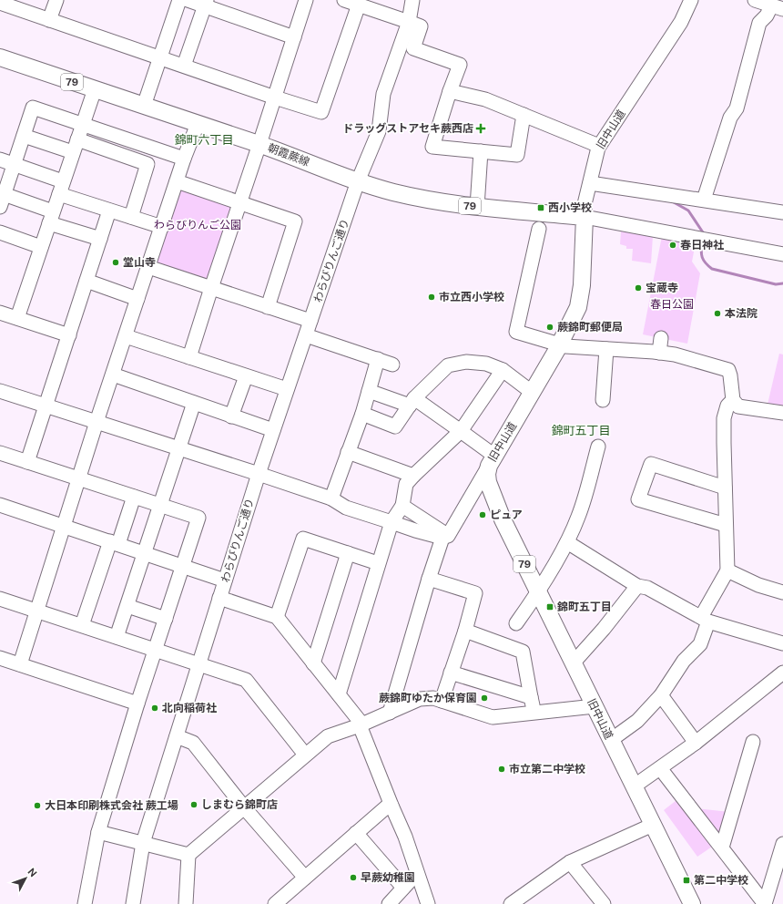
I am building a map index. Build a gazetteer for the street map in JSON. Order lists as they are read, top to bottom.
{
  "streets": {
    "main road": ["79", "旧中山道", "朝霞蕨線"],
    "street": ["わらびりんご通り"]
  },
  "crossings": [
    ["旧中山道", "朝霞蕨線"],
    ["朝霞蕨線", "わらびりんご通り"]
  ],
  "districts": ["錦町六丁目", "錦町五丁目"],
  "parks": ["わらびりんご公園", "春日公園"],
  "places": {
    "health": ["ドラッグストアセキ蕨西店"],
    "transit": ["西小学校", "錦町五丁目", "第二中学校"],
    "other": [
      "春日神社",
      "堂山寺",
      "宝蔵寺",
      "市立西小学校",
      "本法院",
      "蕨錦町郵便局",
      "ピュア",
      "蕨錦町ゆたか保育園",
      "北向稲荷社",
      "市立第二中学校",
      "しまむら錦町店",
      "大日本印刷株式会社 蕨工場",
      "早蕨幼稚園"
    ]
  },
  "north": "top right"
}
